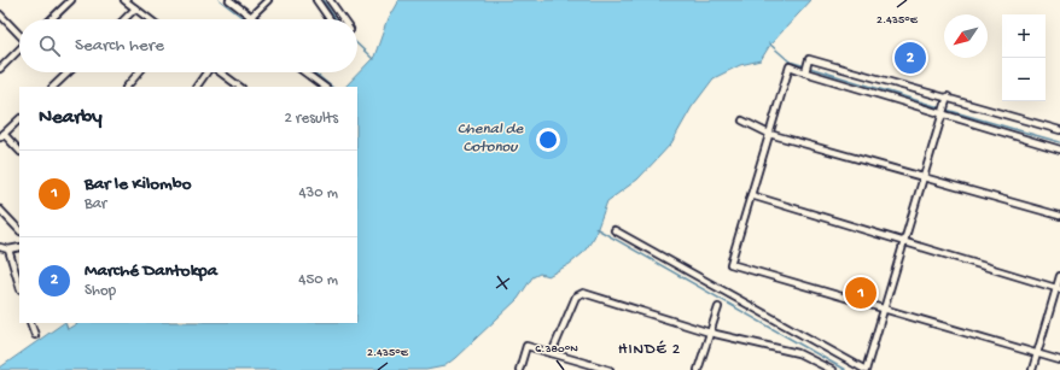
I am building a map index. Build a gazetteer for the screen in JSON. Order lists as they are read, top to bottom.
{
  "districts": ["HINDÉ 2"],
  "water": ["Chenal de Cotonou"],
  "north": "bottom left",
  "page": {
    "map_buttons": ["+", "−"],
    "search": "Search here",
    "pins": ["2", "1"],
    "heading": ["Nearby", "2 results"],
    "list": [
      {
        "mark": "1",
        "name": "Bar le Kilombo",
        "note": "Bar",
        "value": "430 m"
      },
      {
        "mark": "2",
        "name": "Marché Dantokpa",
        "note": "Shop",
        "value": "450 m"
      }
    ]
  },
  "coordinates": ["2.435°E", "6.380°N"]
}
